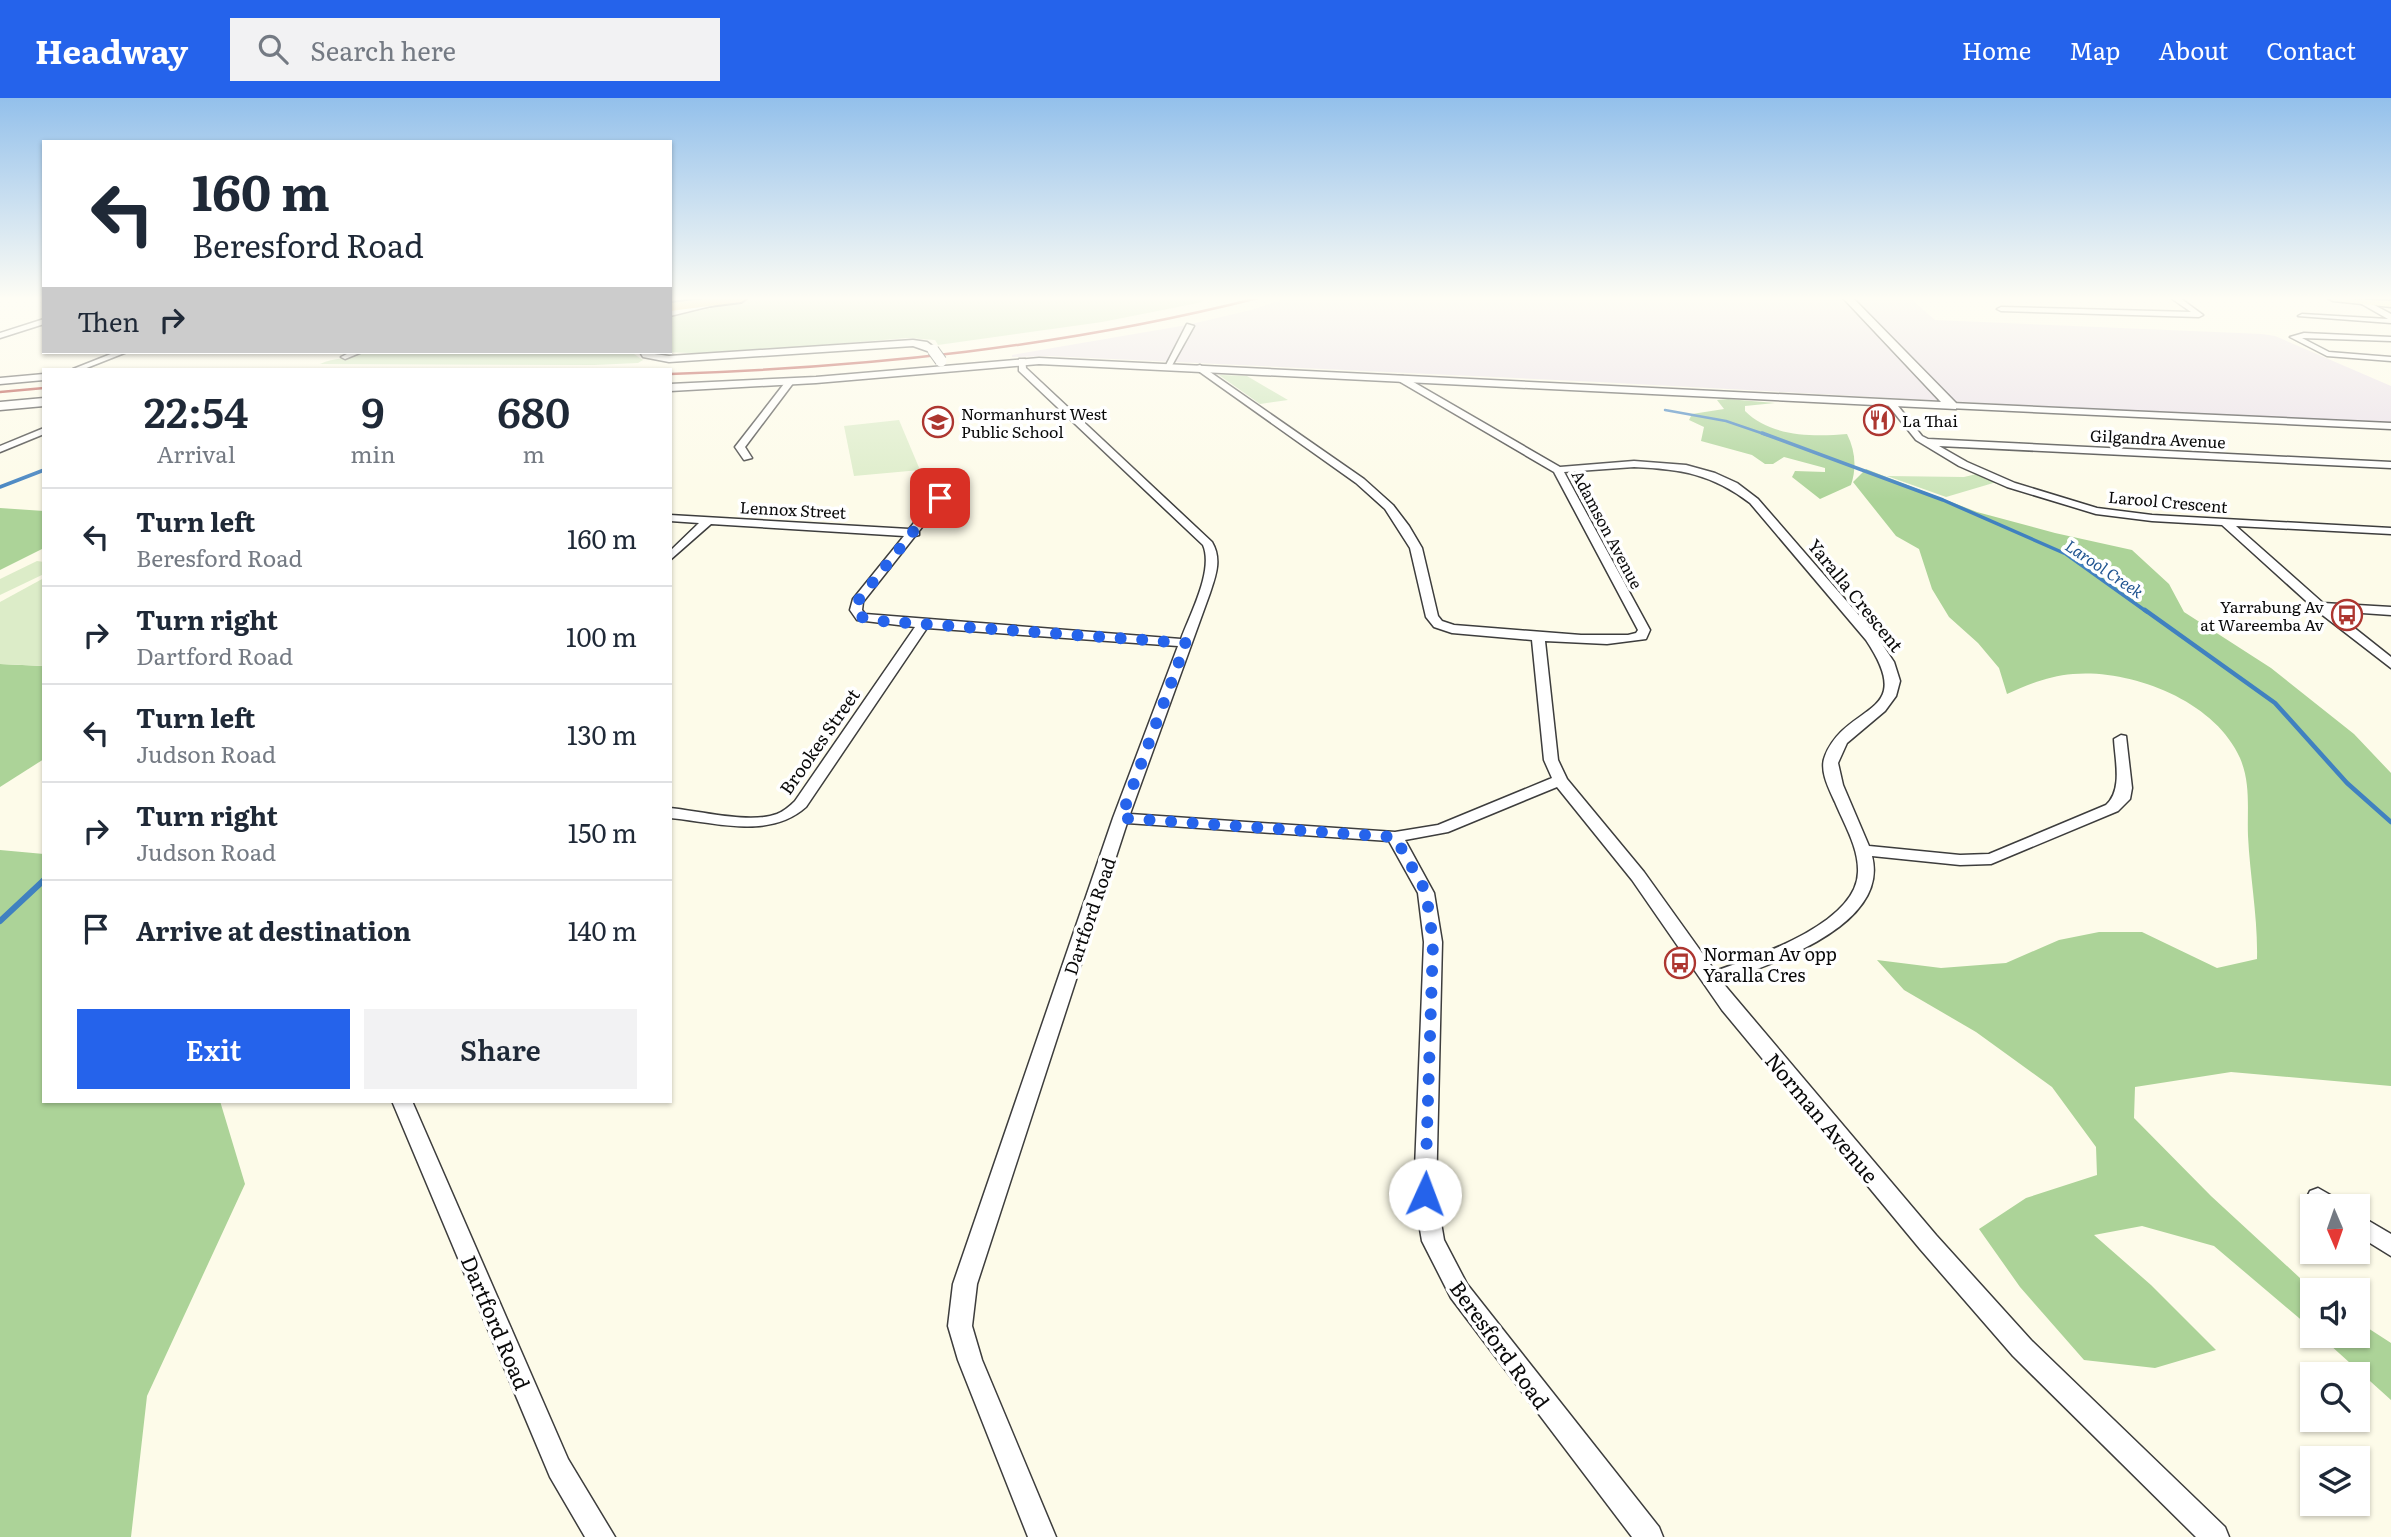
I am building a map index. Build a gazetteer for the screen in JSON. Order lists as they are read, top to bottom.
{
  "streets": {
    "street": [
      "Gilgandra Avenue",
      "Larool Crescent",
      "Lennox Street",
      "Adamson Avenue",
      "Yaralla Crescent",
      "Brookes Street",
      "Dartford Road",
      "Norman Avenue",
      "Beresford Road"
    ]
  },
  "crossings": [
    ["Gilgandra Avenue", "Larool Crescent"],
    ["Adamson Avenue", "Yaralla Crescent"],
    ["Adamson Avenue", "Norman Avenue"],
    ["Yaralla Crescent", "Norman Avenue"]
  ],
  "water": ["Larool Creek"],
  "places": {
    "restaurant": ["La Thai"],
    "school or university": ["Normanhurst West Public School"],
    "bus stop": ["Yarrabung Av at Wareemba Av", "Norman Av opp Yaralla Cres"]
  },
  "north": "bottom",
  "page": {
    "header": "Headway",
    "search": "Search here",
    "nav": [
      "Home",
      "Map",
      "About",
      "Contact"
    ],
    "turn": ["160 m", "Beresford Road"],
    "then": "Then",
    "eta": [
      "22:54",
      "Arrival",
      "9",
      "min",
      "680",
      "m"
    ],
    "list": [
      {
        "name": "Turn left",
        "note": "Beresford Road",
        "value": "160 m"
      },
      {
        "name": "Turn right",
        "note": "Dartford Road",
        "value": "100 m"
      },
      {
        "name": "Turn left",
        "note": "Judson Road",
        "value": "130 m"
      },
      {
        "name": "Turn right",
        "note": "Judson Road",
        "value": "150 m"
      },
      {
        "name": "Arrive at destination",
        "value": "140 m"
      }
    ],
    "buttons": ["Exit", "Share"]
  }
}
